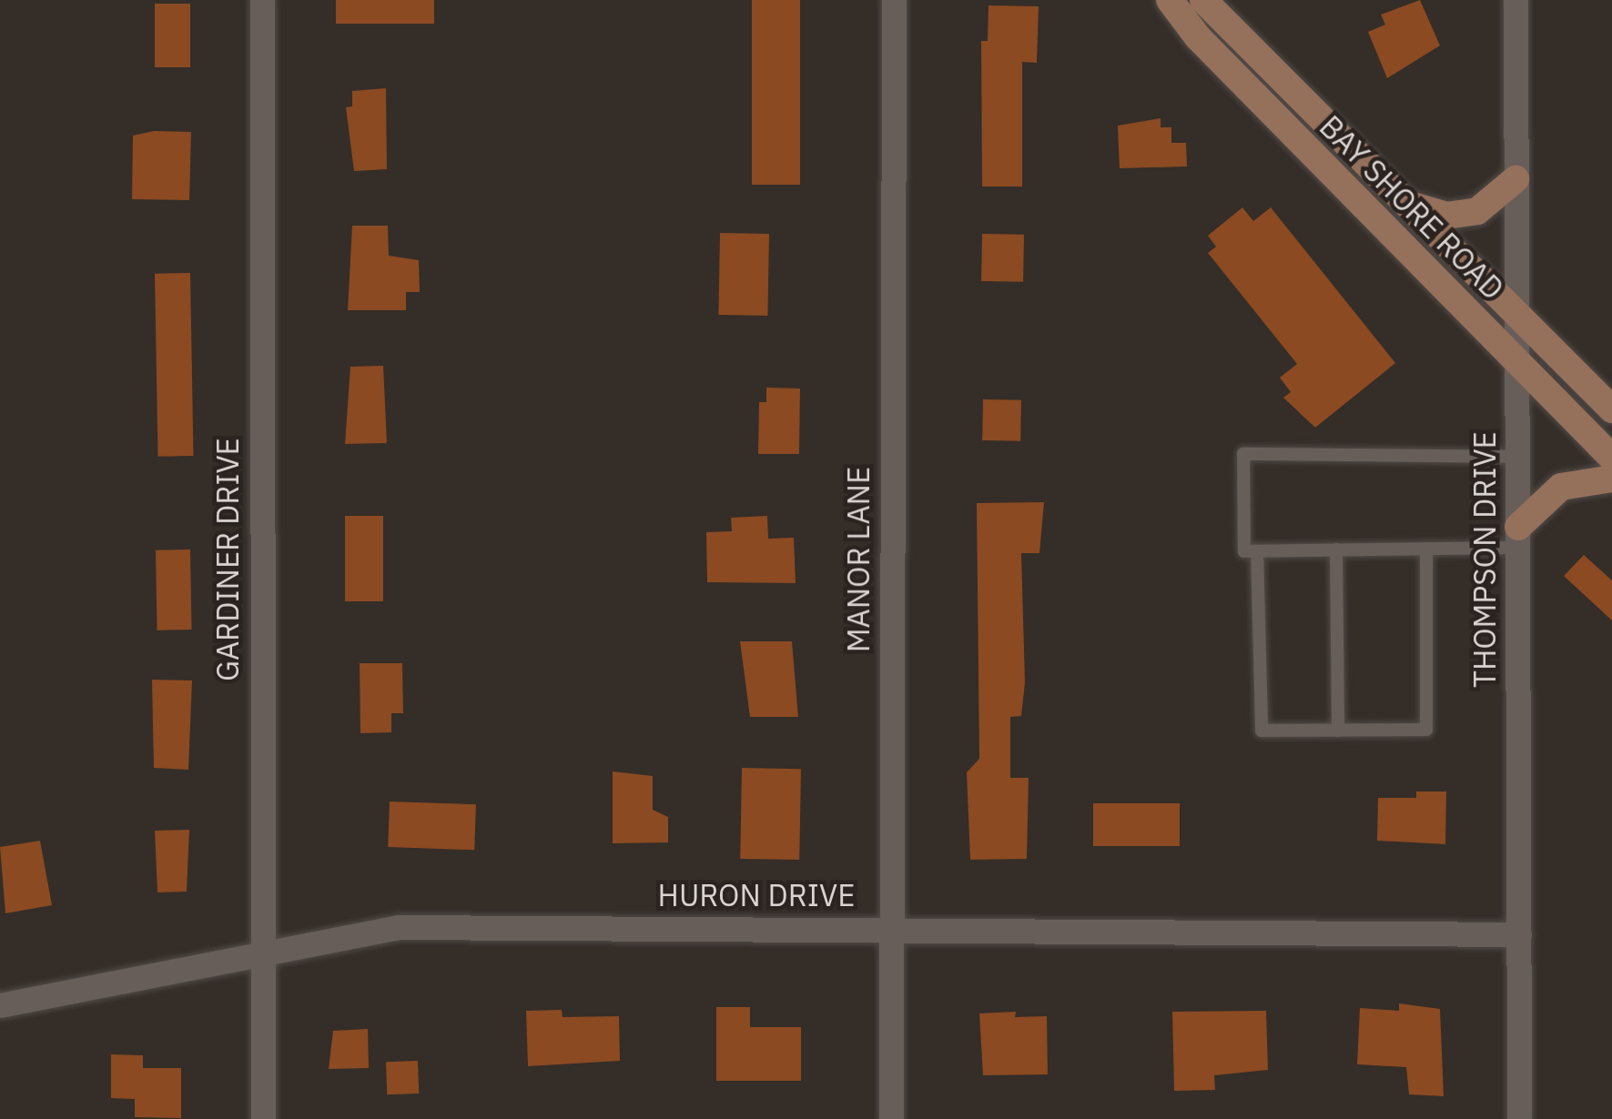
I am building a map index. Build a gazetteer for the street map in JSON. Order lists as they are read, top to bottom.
{
  "streets": {
    "main road": ["BAY SHORE ROAD"],
    "street": [
      "GARDINER DRIVE",
      "MANOR LANE",
      "THOMPSON DRIVE",
      "HURON DRIVE"
    ]
  },
  "crossings": [
    ["BAY SHORE ROAD", "THOMPSON DRIVE"],
    ["GARDINER DRIVE", "HURON DRIVE"],
    ["MANOR LANE", "HURON DRIVE"],
    ["THOMPSON DRIVE", "HURON DRIVE"]
  ]
}
